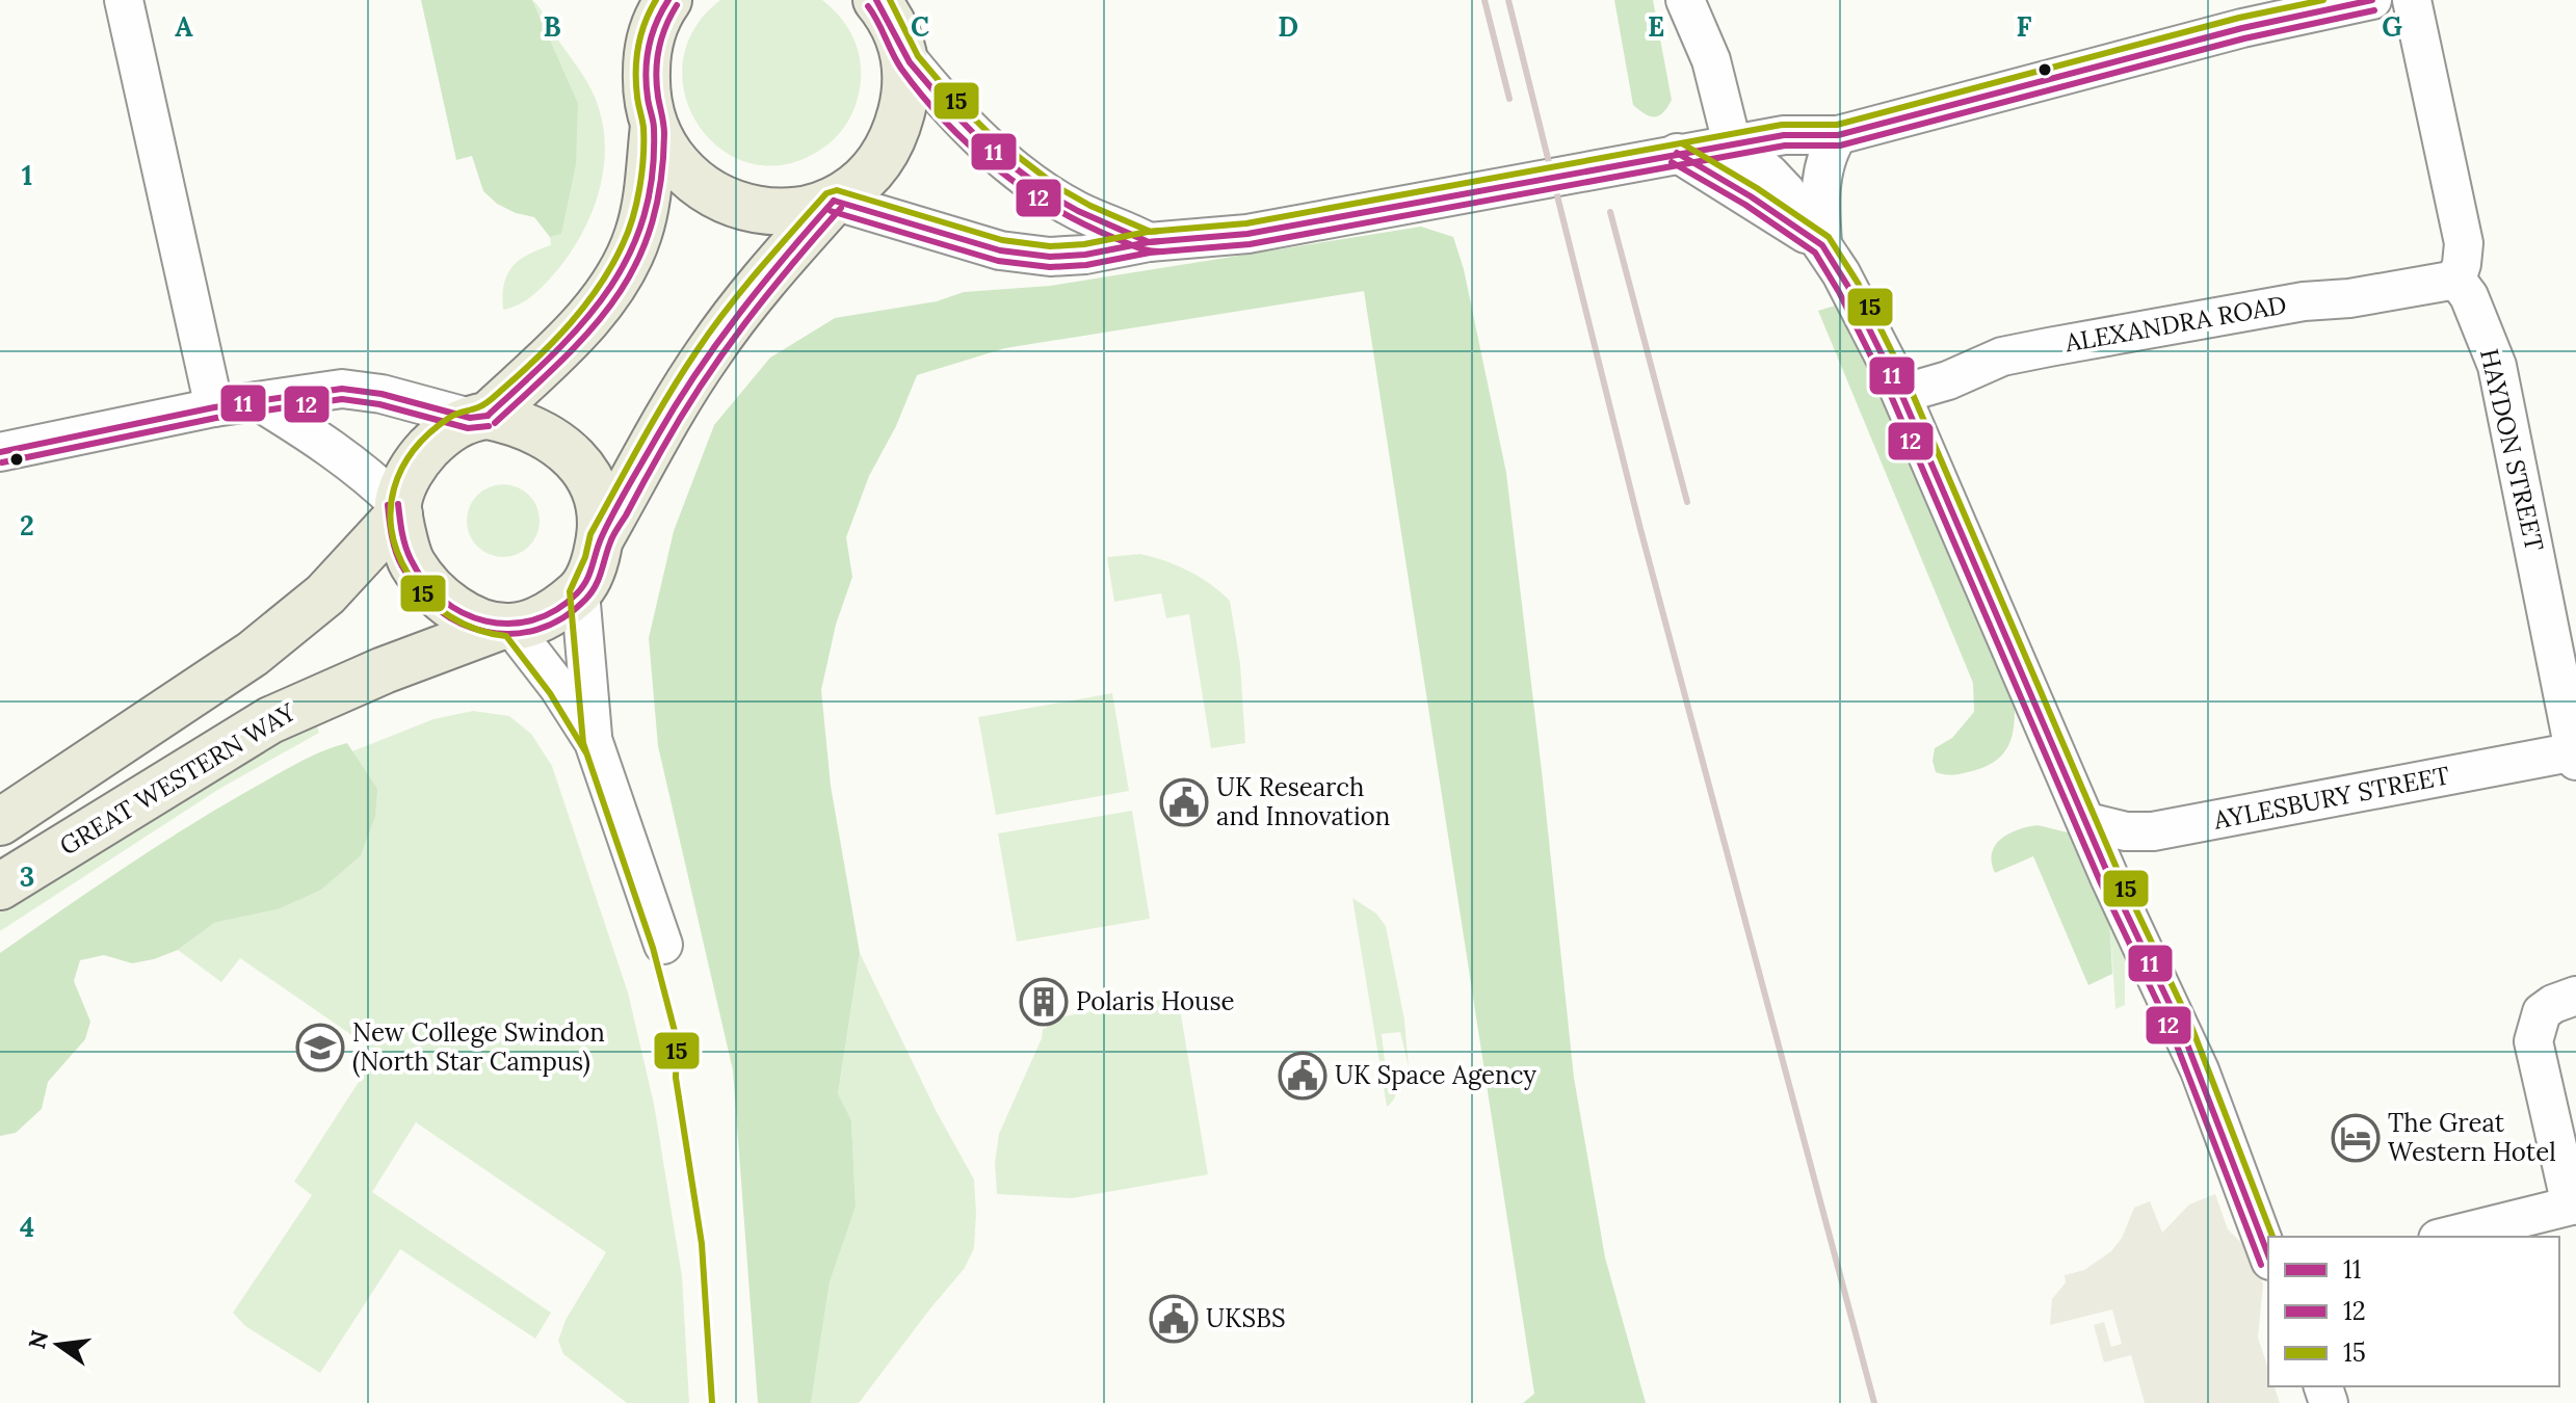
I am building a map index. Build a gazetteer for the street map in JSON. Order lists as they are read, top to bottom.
{
  "streets": {
    "main road": ["GREAT WESTERN WAY"],
    "street": ["ALEXANDRA ROAD", "HAYDON STREET", "AYLESBURY STREET"]
  },
  "crossings": [
    ["ALEXANDRA ROAD", "HAYDON STREET"],
    ["HAYDON STREET", "AYLESBURY STREET"]
  ],
  "places": {
    "public building": ["UK Research and Innovation", "UK Space Agency", "UKSBS"],
    "building": ["Polaris House"],
    "school or university": ["New College Swindon (North Star Campus)"],
    "hotel": ["The Great Western Hotel"]
  },
  "lines": ["transit line 11", "transit line 15", "transit line 12"],
  "legend": ["11", "12", "15"],
  "north": "left",
  "grid": {
    "columns": [
      "A",
      "B",
      "C",
      "D",
      "E",
      "F",
      "G"
    ],
    "rows": [
      "1",
      "2",
      "3",
      "4"
    ]
  }
}
